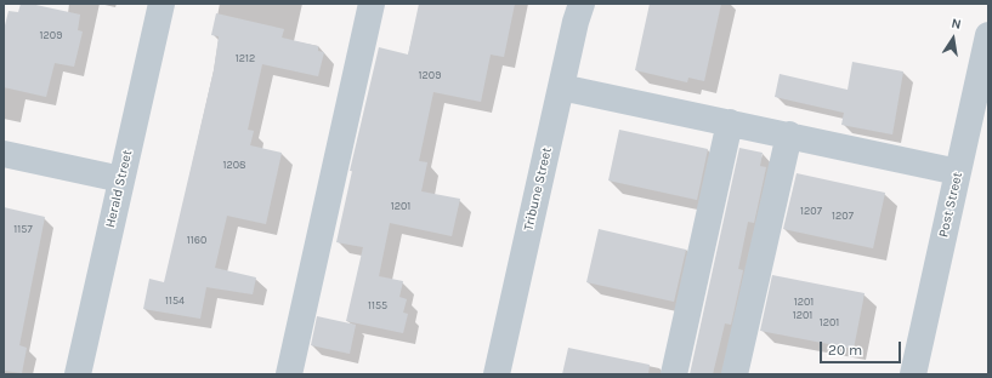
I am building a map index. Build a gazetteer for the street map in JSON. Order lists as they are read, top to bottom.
{
  "streets": {
    "street": ["Herald Street", "Tribune Street", "Post Street"]
  },
  "house_numbers": [
    "1209",
    "1212",
    "1209",
    "1208",
    "1201",
    "1207",
    "1207",
    "1157",
    "1160",
    "1154",
    "1201",
    "1155",
    "1201",
    "1201"
  ],
  "scale_bar": "20 m",
  "north": "top"
}
